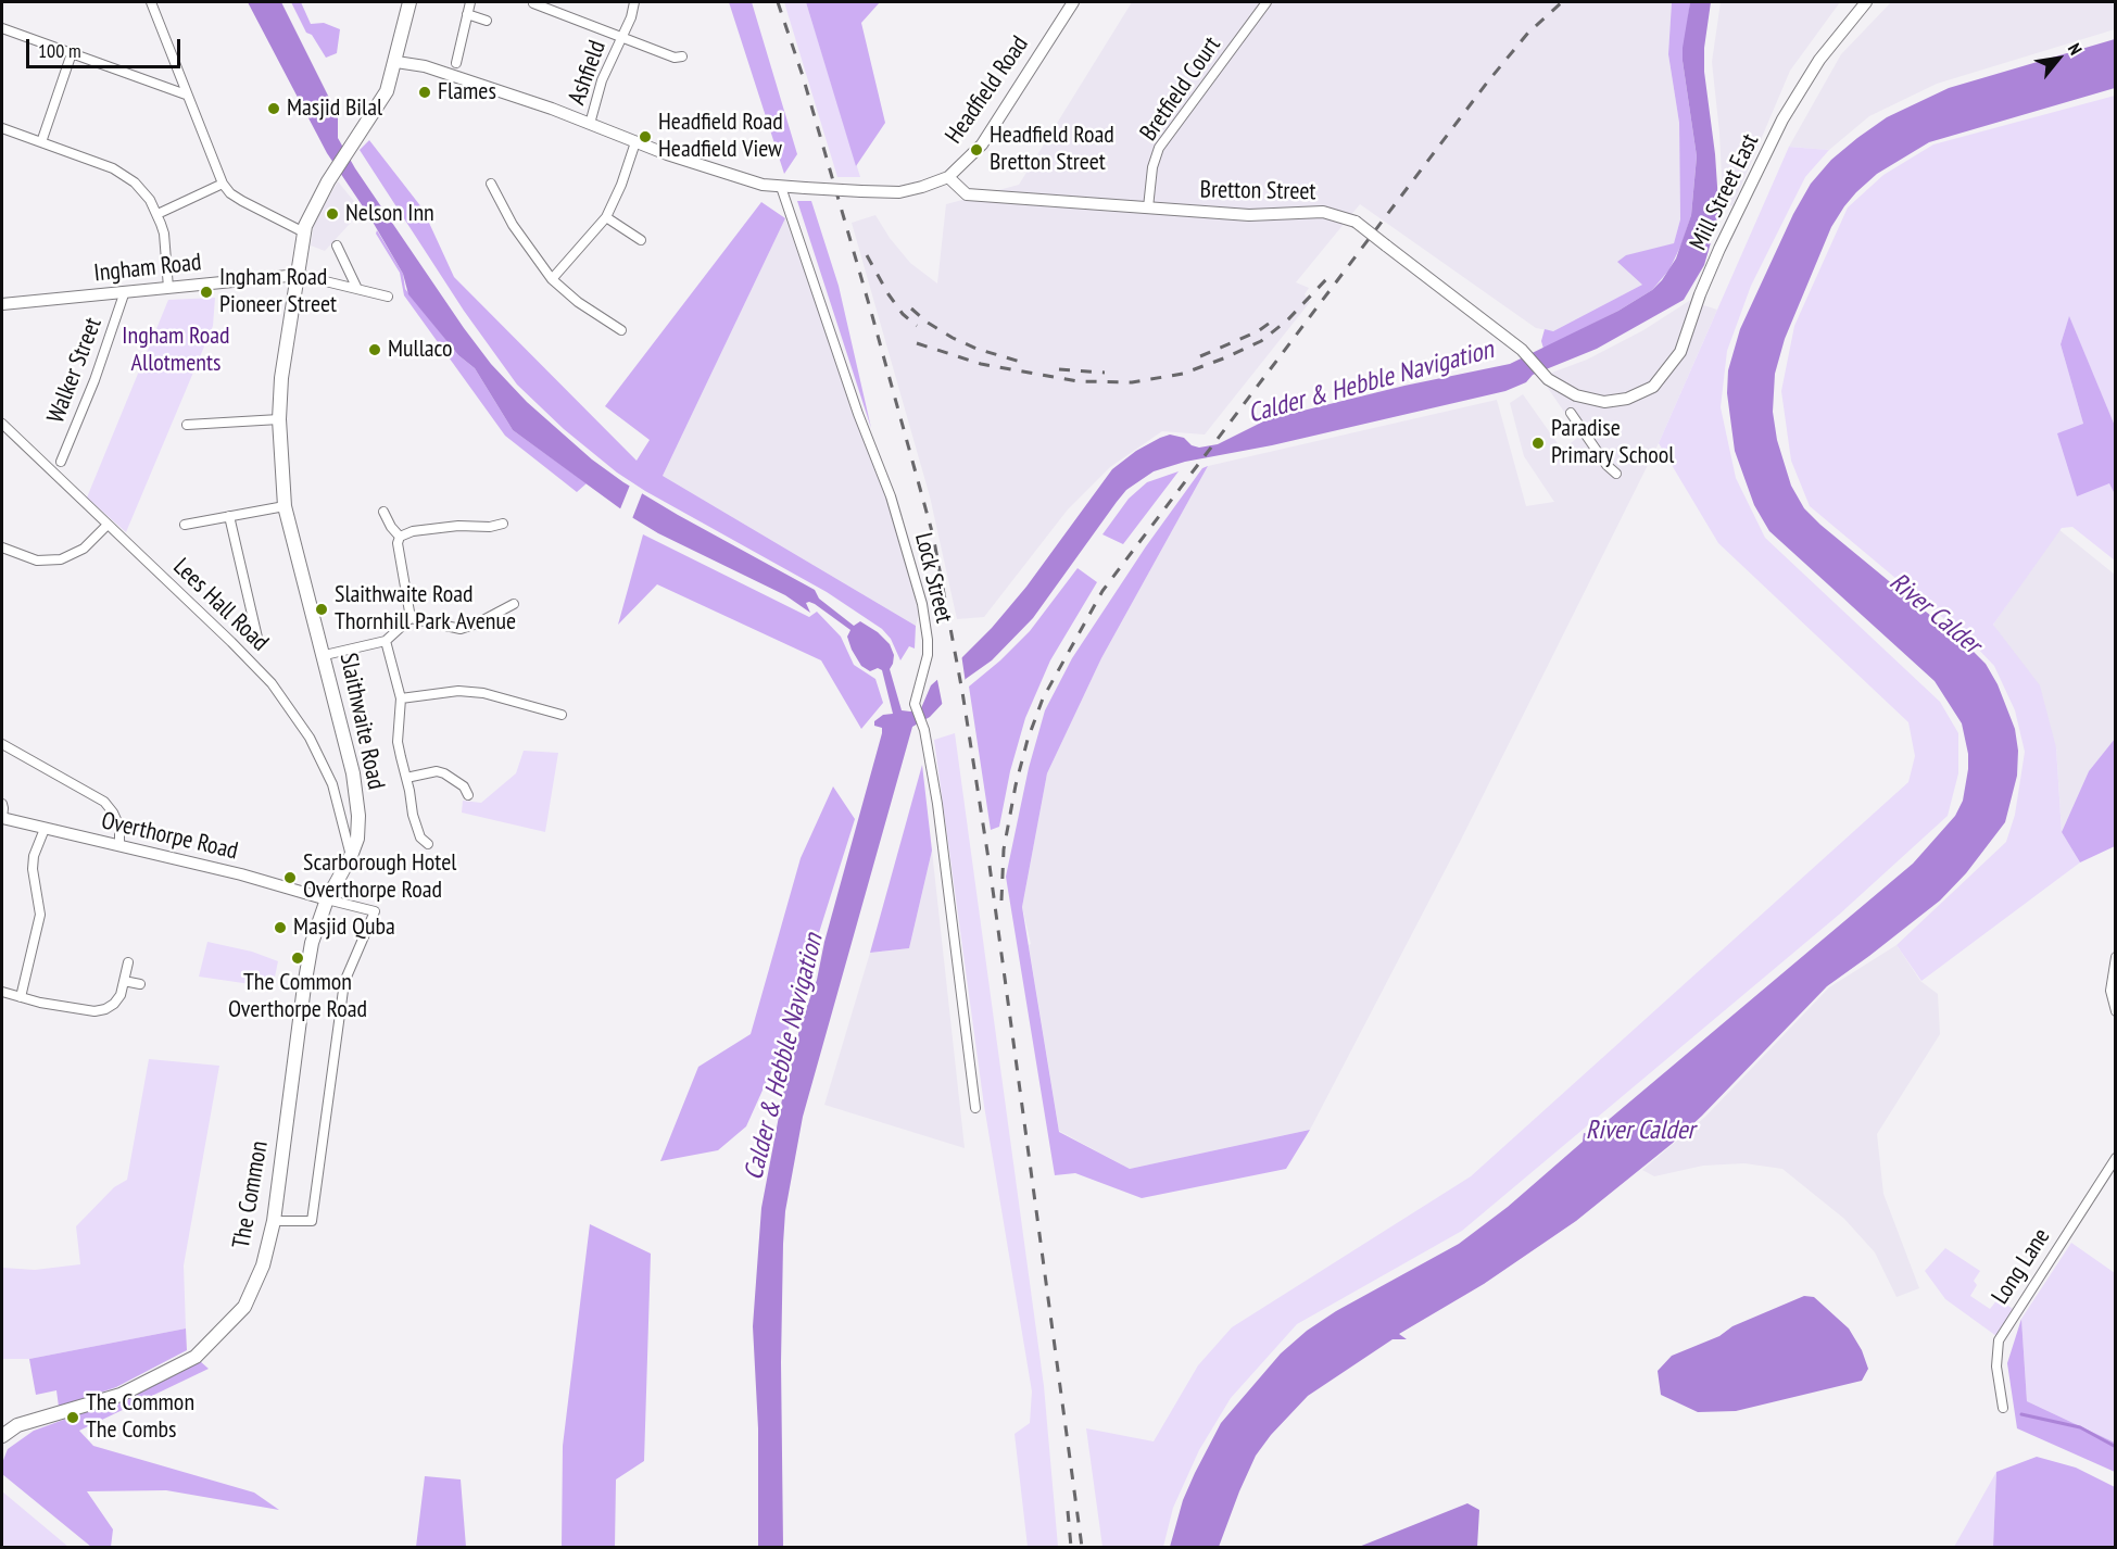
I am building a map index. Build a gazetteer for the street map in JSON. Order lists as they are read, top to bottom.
{
  "streets": {
    "main road": ["Slaithwaite Road", "The Common"],
    "street": [
      "Ashfield",
      "Bretfield Court",
      "Headfield Road",
      "Bretton Street",
      "Mill Street East",
      "Ingham Road",
      "Walker Street",
      "Lock Street",
      "Lees Hall Road",
      "Overthorpe Road",
      "Long Lane"
    ]
  },
  "crossings": [
    ["Ashfield", "Headfield Road"],
    ["Bretfield Court", "Bretton Street"],
    ["Headfield Road", "Bretton Street"],
    ["Headfield Road", "Lock Street"],
    ["Headfield Road", "Slaithwaite Road"],
    ["Bretton Street", "Mill Street East"],
    ["Ingham Road", "Walker Street"],
    ["Ingham Road", "Slaithwaite Road"],
    ["Lees Hall Road", "Slaithwaite Road"],
    ["Lees Hall Road", "The Common"],
    ["Slaithwaite Road", "The Common"],
    ["Overthorpe Road", "The Common"]
  ],
  "water": ["Calder & Hebble Navigation", "River Calder"],
  "parks": ["Ingham Road Allotments"],
  "places": [
    "Flames",
    "Masjid Bilal",
    "Headfield Road Headfield View",
    "Headfield Road Bretton Street",
    "Nelson Inn",
    "Ingham Road Pioneer Street",
    "Mullaco",
    "Paradise Primary School",
    "Slaithwaite Road Thornhill Park Avenue",
    "Scarborough Hotel Overthorpe Road",
    "Masjid Quba",
    "The Common Overthorpe Road",
    "The Common The Combs"
  ],
  "scale_bar": "100 m",
  "north": "top right"
}
